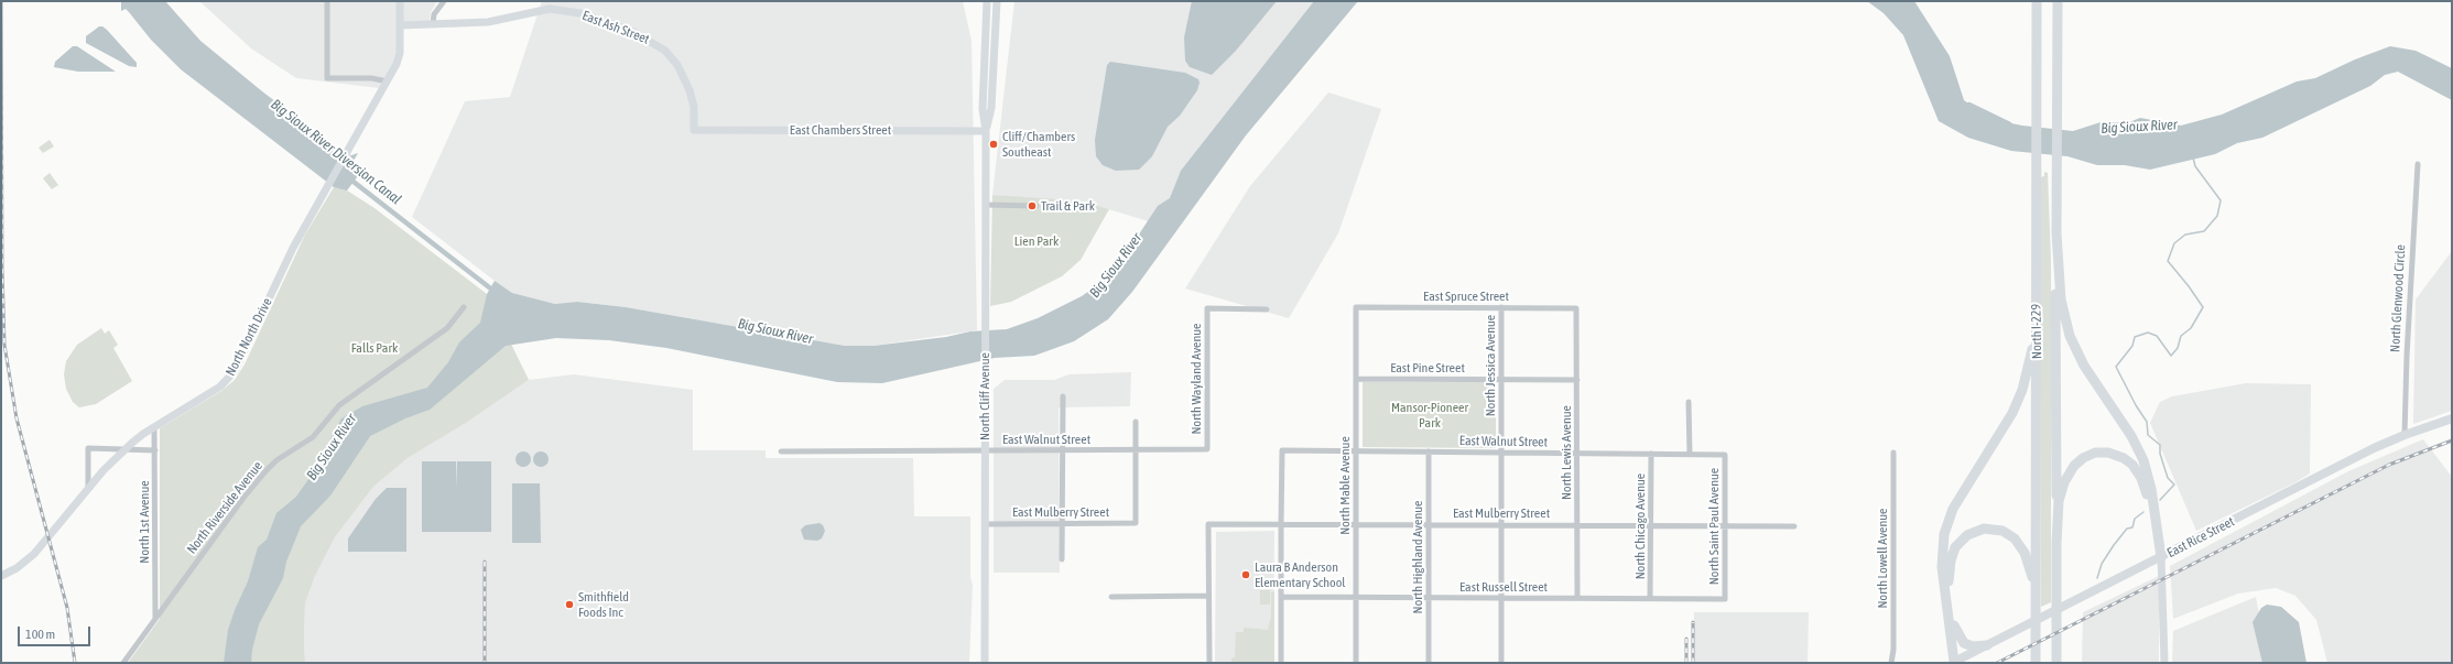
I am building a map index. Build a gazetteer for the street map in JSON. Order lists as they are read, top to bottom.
{
  "streets": {
    "highway": ["North I-229"],
    "main road": [
      "East Ash Street",
      "East Chambers Street",
      "North North Drive",
      "North Cliff Avenue",
      "East Rice Street"
    ],
    "street": [
      "East Spruce Street",
      "North Glenwood Circle",
      "North Jessica Avenue",
      "East Pine Street",
      "North Wayland Avenue",
      "East Walnut Street",
      "North Lewis Avenue",
      "North Mable Avenue",
      "North Riverside Avenue",
      "East Mulberry Street",
      "North 1st Avenue",
      "North Chicago Avenue",
      "North Saint Paul Avenue",
      "North Highland Avenue",
      "North Lowell Avenue",
      "East Russell Street"
    ]
  },
  "crossings": [
    ["East Ash Street", "East Chambers Street"],
    ["East Ash Street", "North North Drive"],
    ["East Chambers Street", "North Cliff Avenue"],
    ["East Spruce Street", "North Jessica Avenue"],
    ["East Spruce Street", "North Lewis Avenue"],
    ["East Spruce Street", "North Mable Avenue"],
    ["North Glenwood Circle", "East Rice Street"],
    ["North North Drive", "North 1st Avenue"],
    ["North Jessica Avenue", "East Pine Street"],
    ["North Jessica Avenue", "East Walnut Street"],
    ["North Jessica Avenue", "East Mulberry Street"],
    ["North Jessica Avenue", "East Russell Street"],
    ["East Pine Street", "North Lewis Avenue"],
    ["East Pine Street", "North Mable Avenue"],
    ["North Wayland Avenue", "East Walnut Street"],
    ["North Cliff Avenue", "East Walnut Street"],
    ["North Cliff Avenue", "East Mulberry Street"],
    ["East Walnut Street", "North Lewis Avenue"],
    ["East Walnut Street", "North Mable Avenue"],
    ["East Walnut Street", "East Mulberry Street"],
    ["East Walnut Street", "North Chicago Avenue"],
    ["East Walnut Street", "North Saint Paul Avenue"],
    ["East Walnut Street", "North Highland Avenue"],
    ["North Lewis Avenue", "East Mulberry Street"],
    ["North Lewis Avenue", "East Russell Street"],
    ["North Mable Avenue", "East Mulberry Street"],
    ["North Mable Avenue", "East Russell Street"],
    ["North Riverside Avenue", "North 1st Avenue"],
    ["East Mulberry Street", "North Chicago Avenue"],
    ["East Mulberry Street", "North Saint Paul Avenue"],
    ["East Mulberry Street", "North Highland Avenue"],
    ["North Chicago Avenue", "East Russell Street"],
    ["North Saint Paul Avenue", "East Russell Street"],
    ["North Highland Avenue", "East Russell Street"]
  ],
  "water": ["Big Sioux River", "Big Sioux River Diversion Canal"],
  "parks": ["Lien Park", "Falls Park", "Mansor-Pioneer Park"],
  "places": [
    "Cliff/Chambers Southeast",
    "Trail & Park",
    "Laura B Anderson Elementary School",
    "Smithfield Foods Inc"
  ],
  "scale_bar": "100 m"
}
